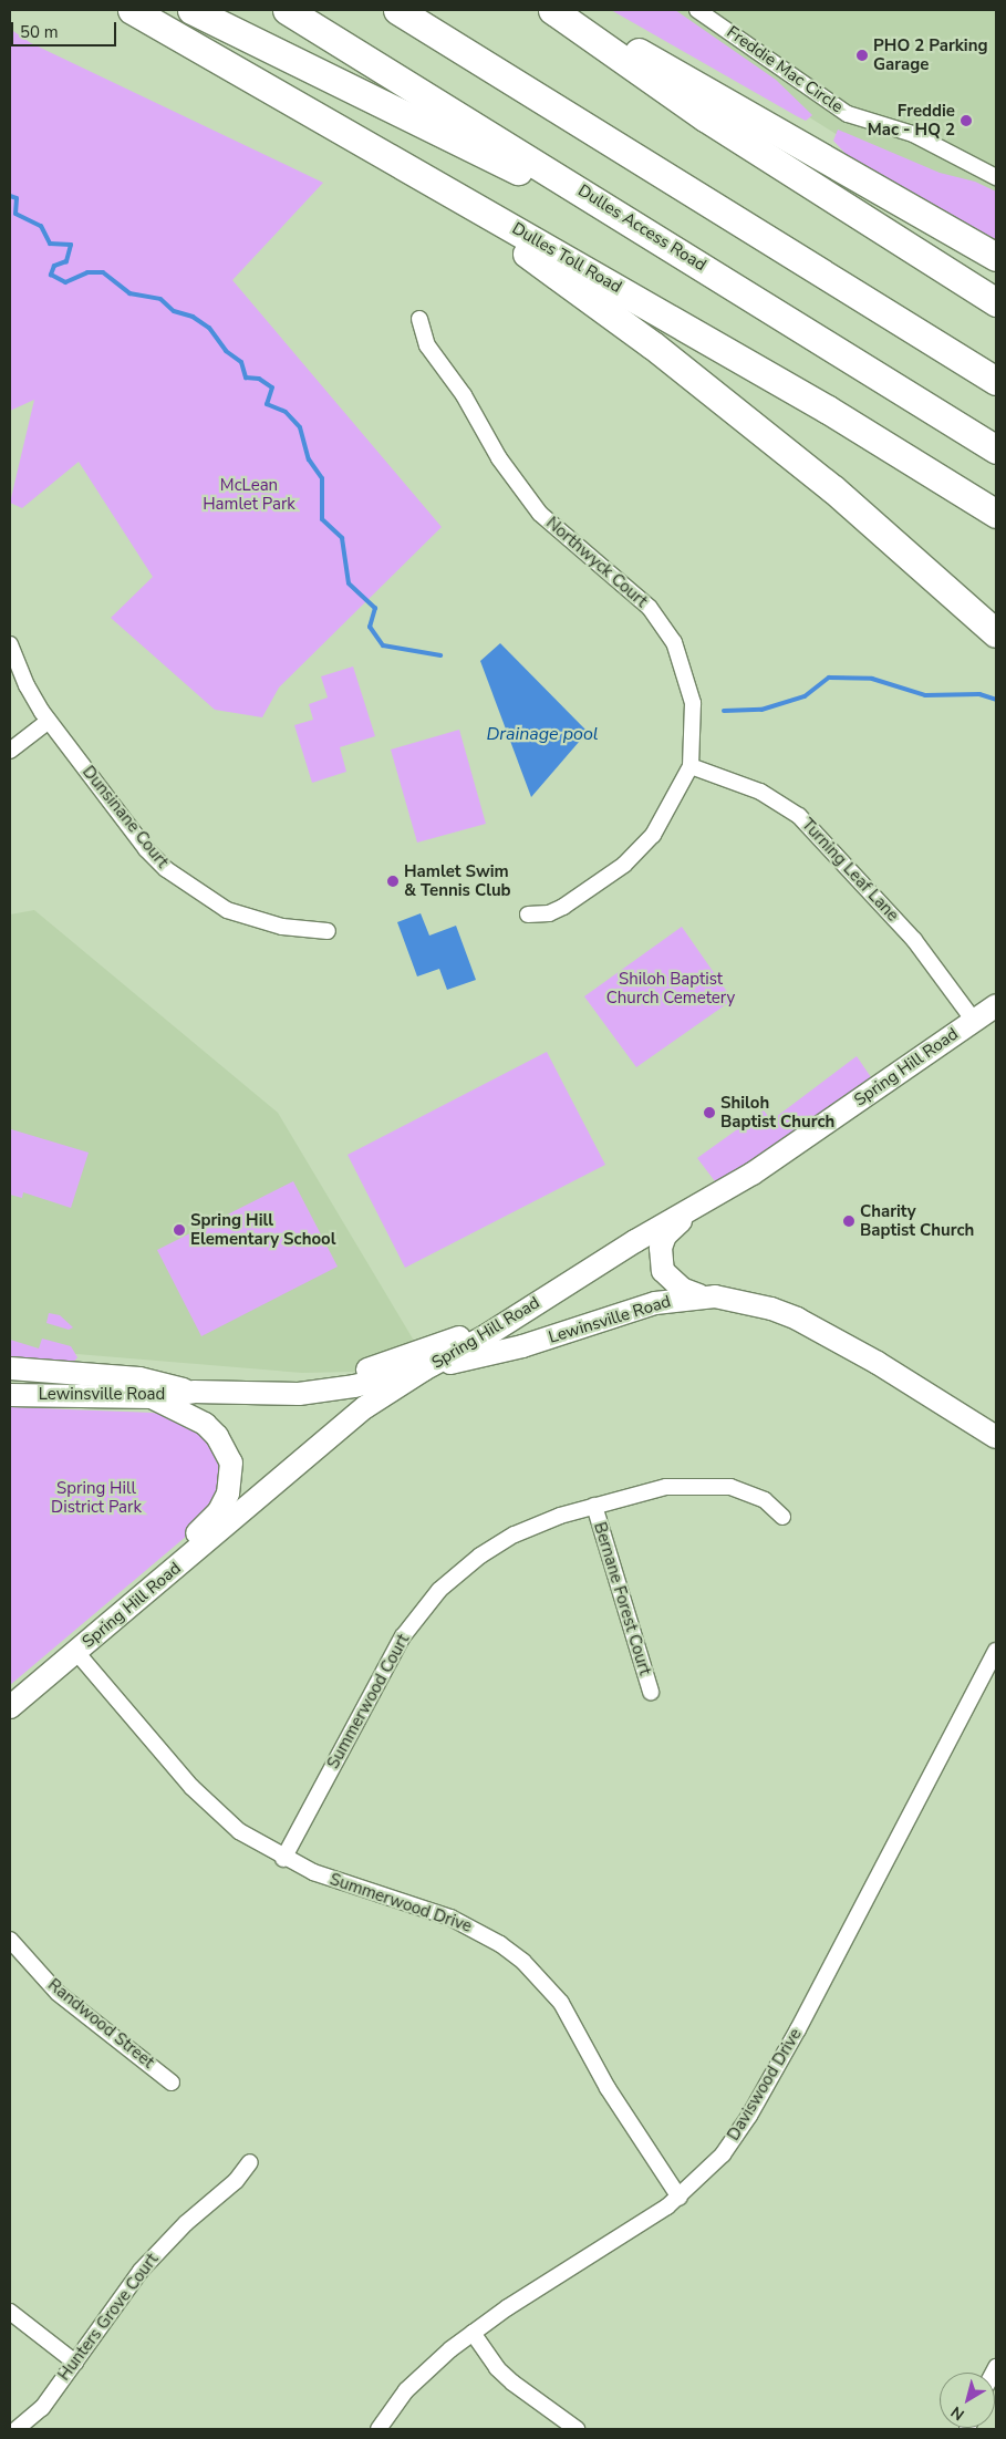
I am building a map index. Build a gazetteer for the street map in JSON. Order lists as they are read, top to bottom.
{
  "streets": {
    "highway": ["Dulles Access Road", "Dulles Toll Road"],
    "main road": ["Spring Hill Road", "Lewinsville Road"],
    "street": [
      "Freddie Mac Circle",
      "Northwyck Court",
      "Dunsinane Court",
      "Turning Leaf Lane",
      "Bernane Forest Court",
      "Summerwood Court",
      "Summerwood Drive",
      "Randwood Street",
      "Daviswood Drive",
      "Hunters Grove Court"
    ]
  },
  "crossings": [
    ["Northwyck Court", "Turning Leaf Lane"],
    ["Turning Leaf Lane", "Spring Hill Road"],
    ["Spring Hill Road", "Lewinsville Road"],
    ["Spring Hill Road", "Summerwood Drive"],
    ["Bernane Forest Court", "Summerwood Court"],
    ["Summerwood Court", "Summerwood Drive"],
    ["Summerwood Drive", "Daviswood Drive"]
  ],
  "water": ["Drainage pool"],
  "parks": ["McLean Hamlet Park", "Shiloh Baptist Church Cemetery", "Spring Hill District Park"],
  "places": [
    "PHO 2 Parking Garage",
    "Freddie Mac - HQ 2",
    "Hamlet Swim & Tennis Club",
    "Shiloh Baptist Church",
    "Charity Baptist Church",
    "Spring Hill Elementary School"
  ],
  "scale_bar": "50 m",
  "north": "bottom left"
}
